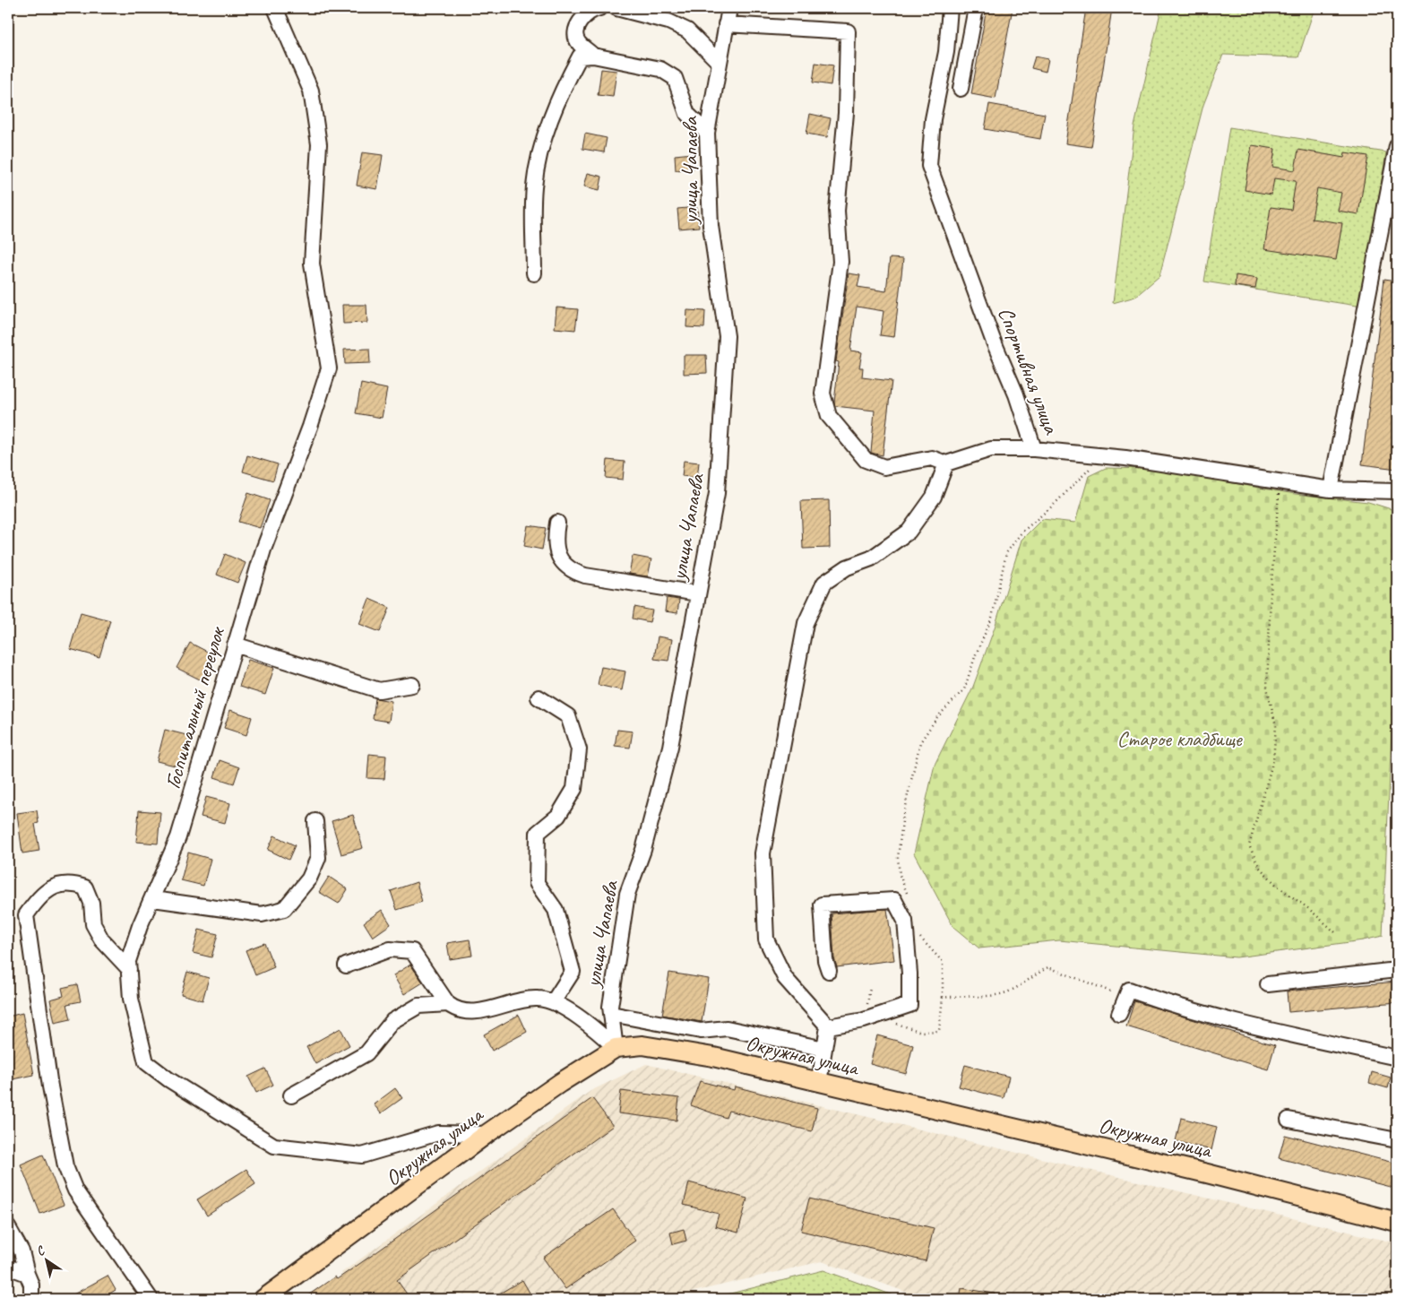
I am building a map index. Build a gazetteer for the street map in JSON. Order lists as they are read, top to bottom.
{
  "streets": {
    "main road": ["Окружная улица"],
    "street": ["улица Чапаева", "Спортивная улица", "Госпитальный переулок"]
  },
  "crossings": [
    ["улица Чапаева", "Окружная улица"],
    ["Госпитальный переулок", "Окружная улица"]
  ],
  "parks": ["Старое кладбище"],
  "north": "top left"
}
